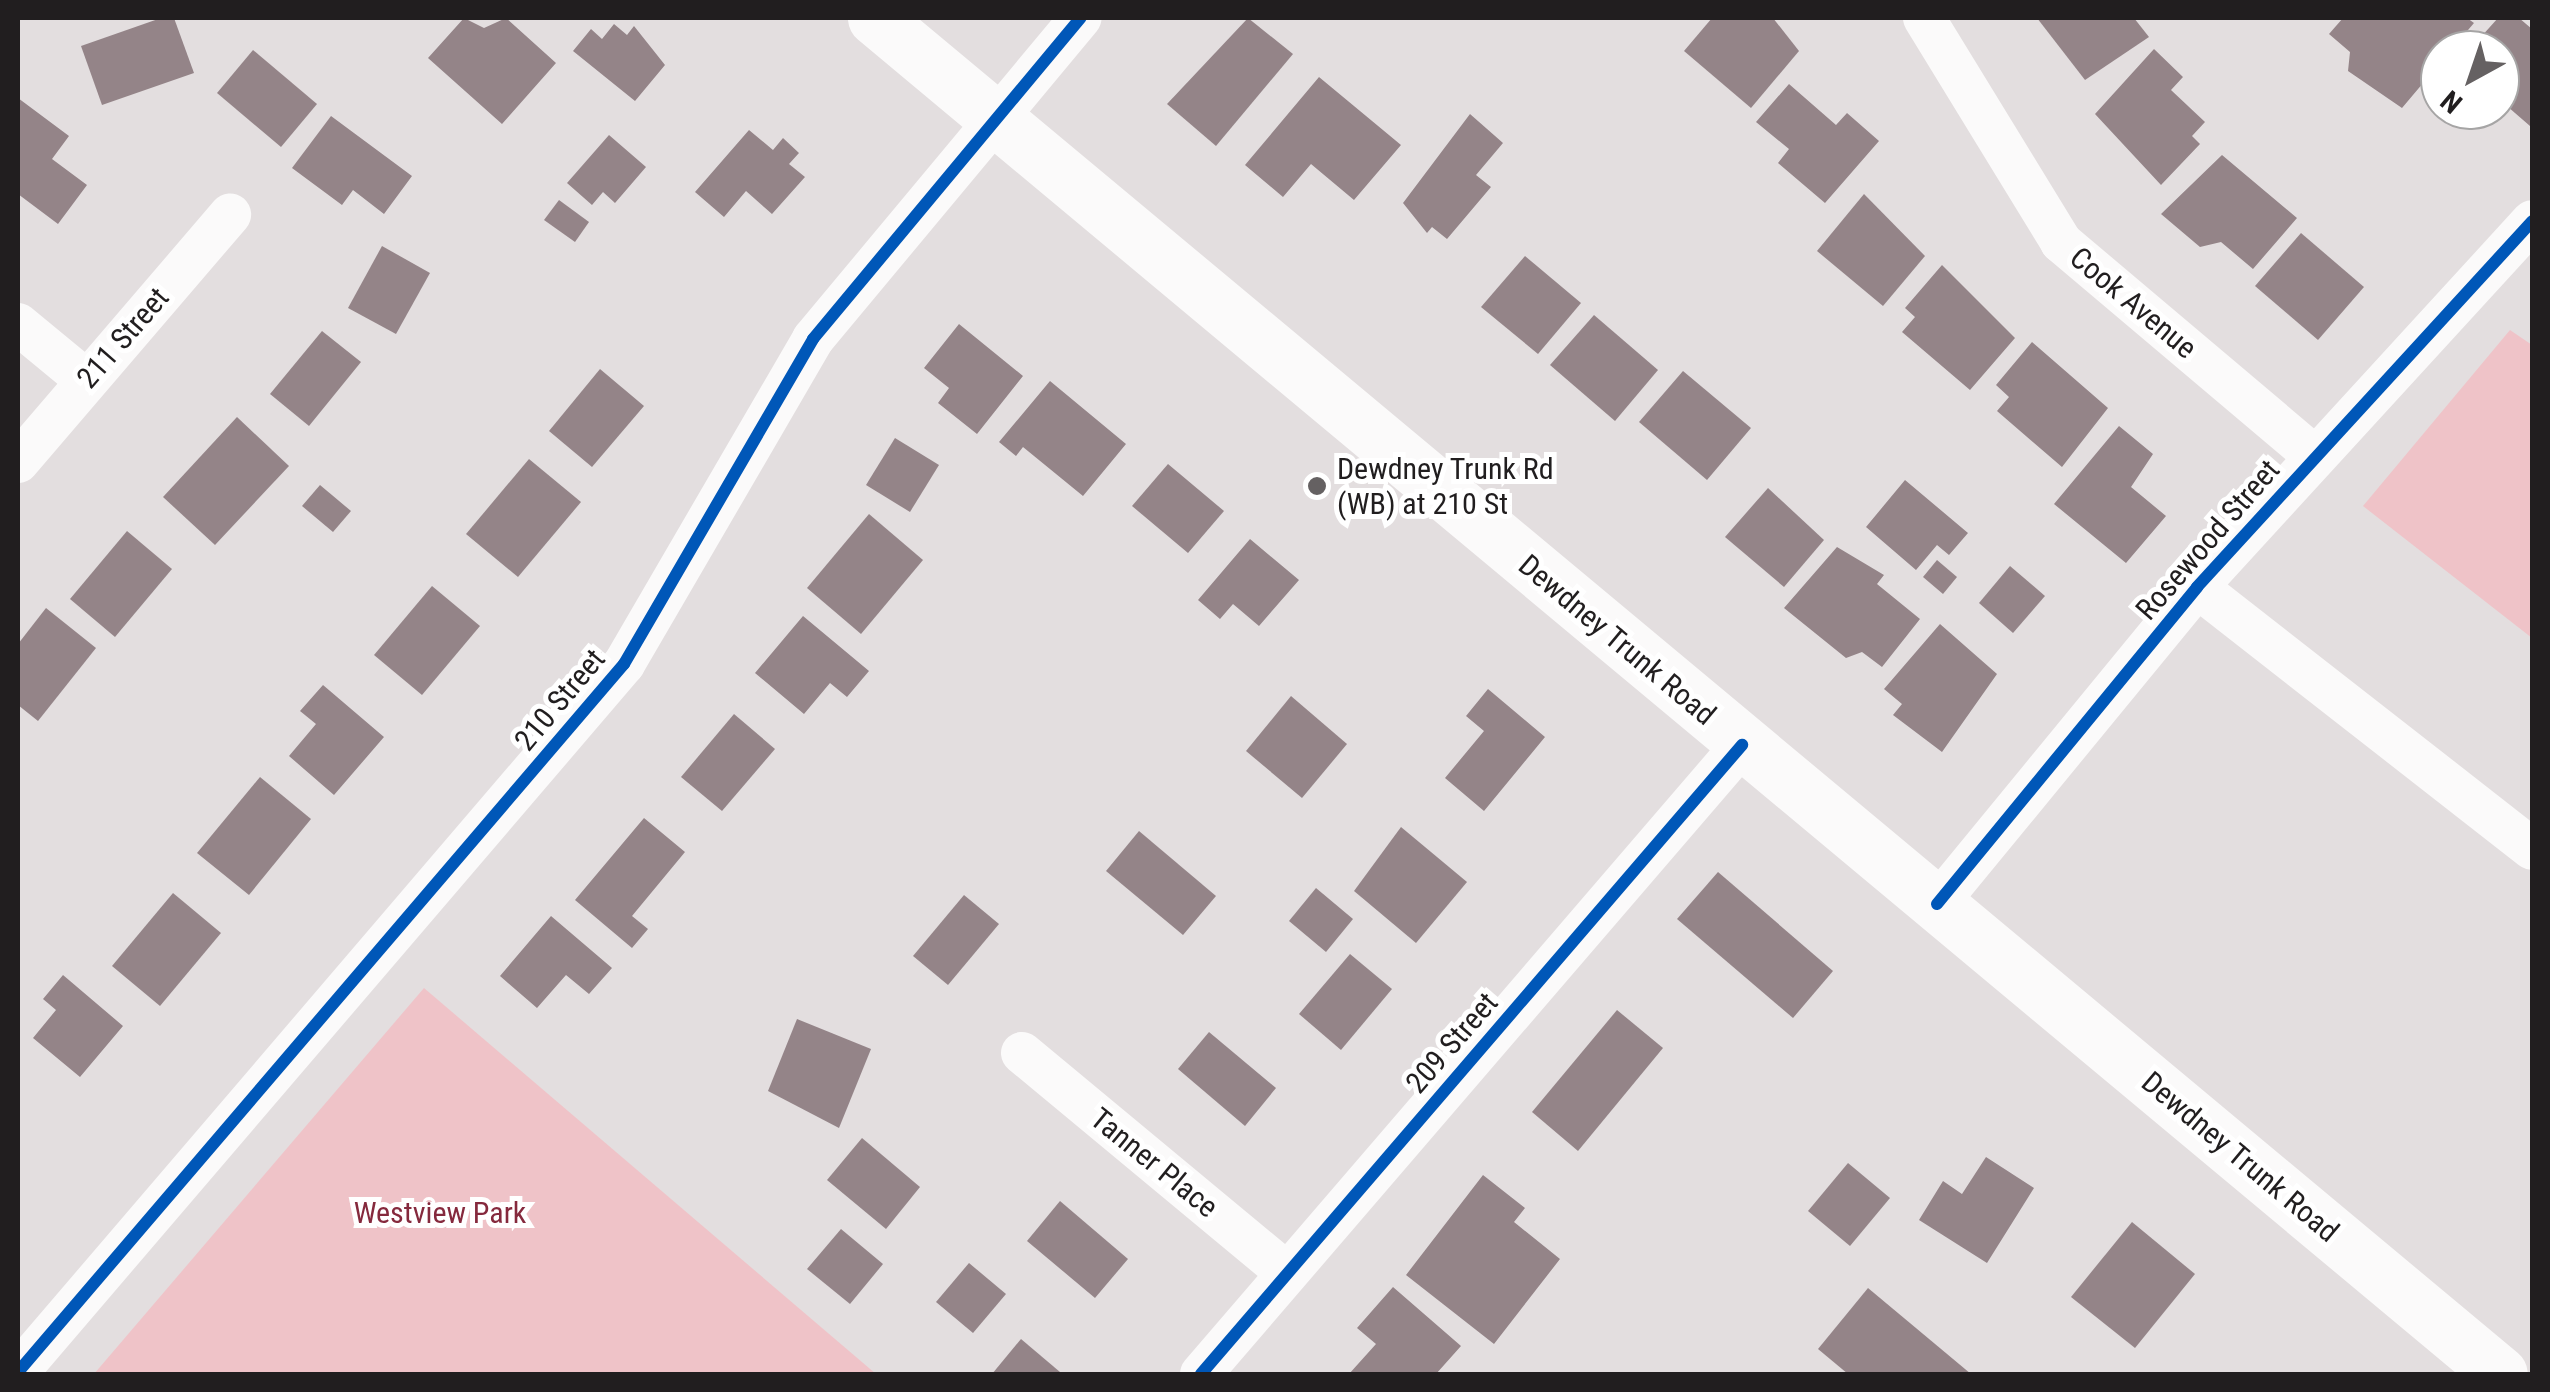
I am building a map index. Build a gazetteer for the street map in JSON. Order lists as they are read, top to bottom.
{
  "streets": {
    "main road": ["Dewdney Trunk Road"],
    "street": [
      "Cook Avenue",
      "211 Street",
      "Rosewood Street",
      "210 Street",
      "209 Street",
      "Tanner Place"
    ]
  },
  "crossings": [
    ["Cook Avenue", "Rosewood Street"],
    ["Rosewood Street", "Dewdney Trunk Road"],
    ["Dewdney Trunk Road", "210 Street"],
    ["Dewdney Trunk Road", "209 Street"],
    ["209 Street", "Tanner Place"]
  ],
  "parks": ["Westview Park"],
  "places": ["Dewdney Trunk Rd (WB) at 210 St"],
  "north": "bottom left"
}
